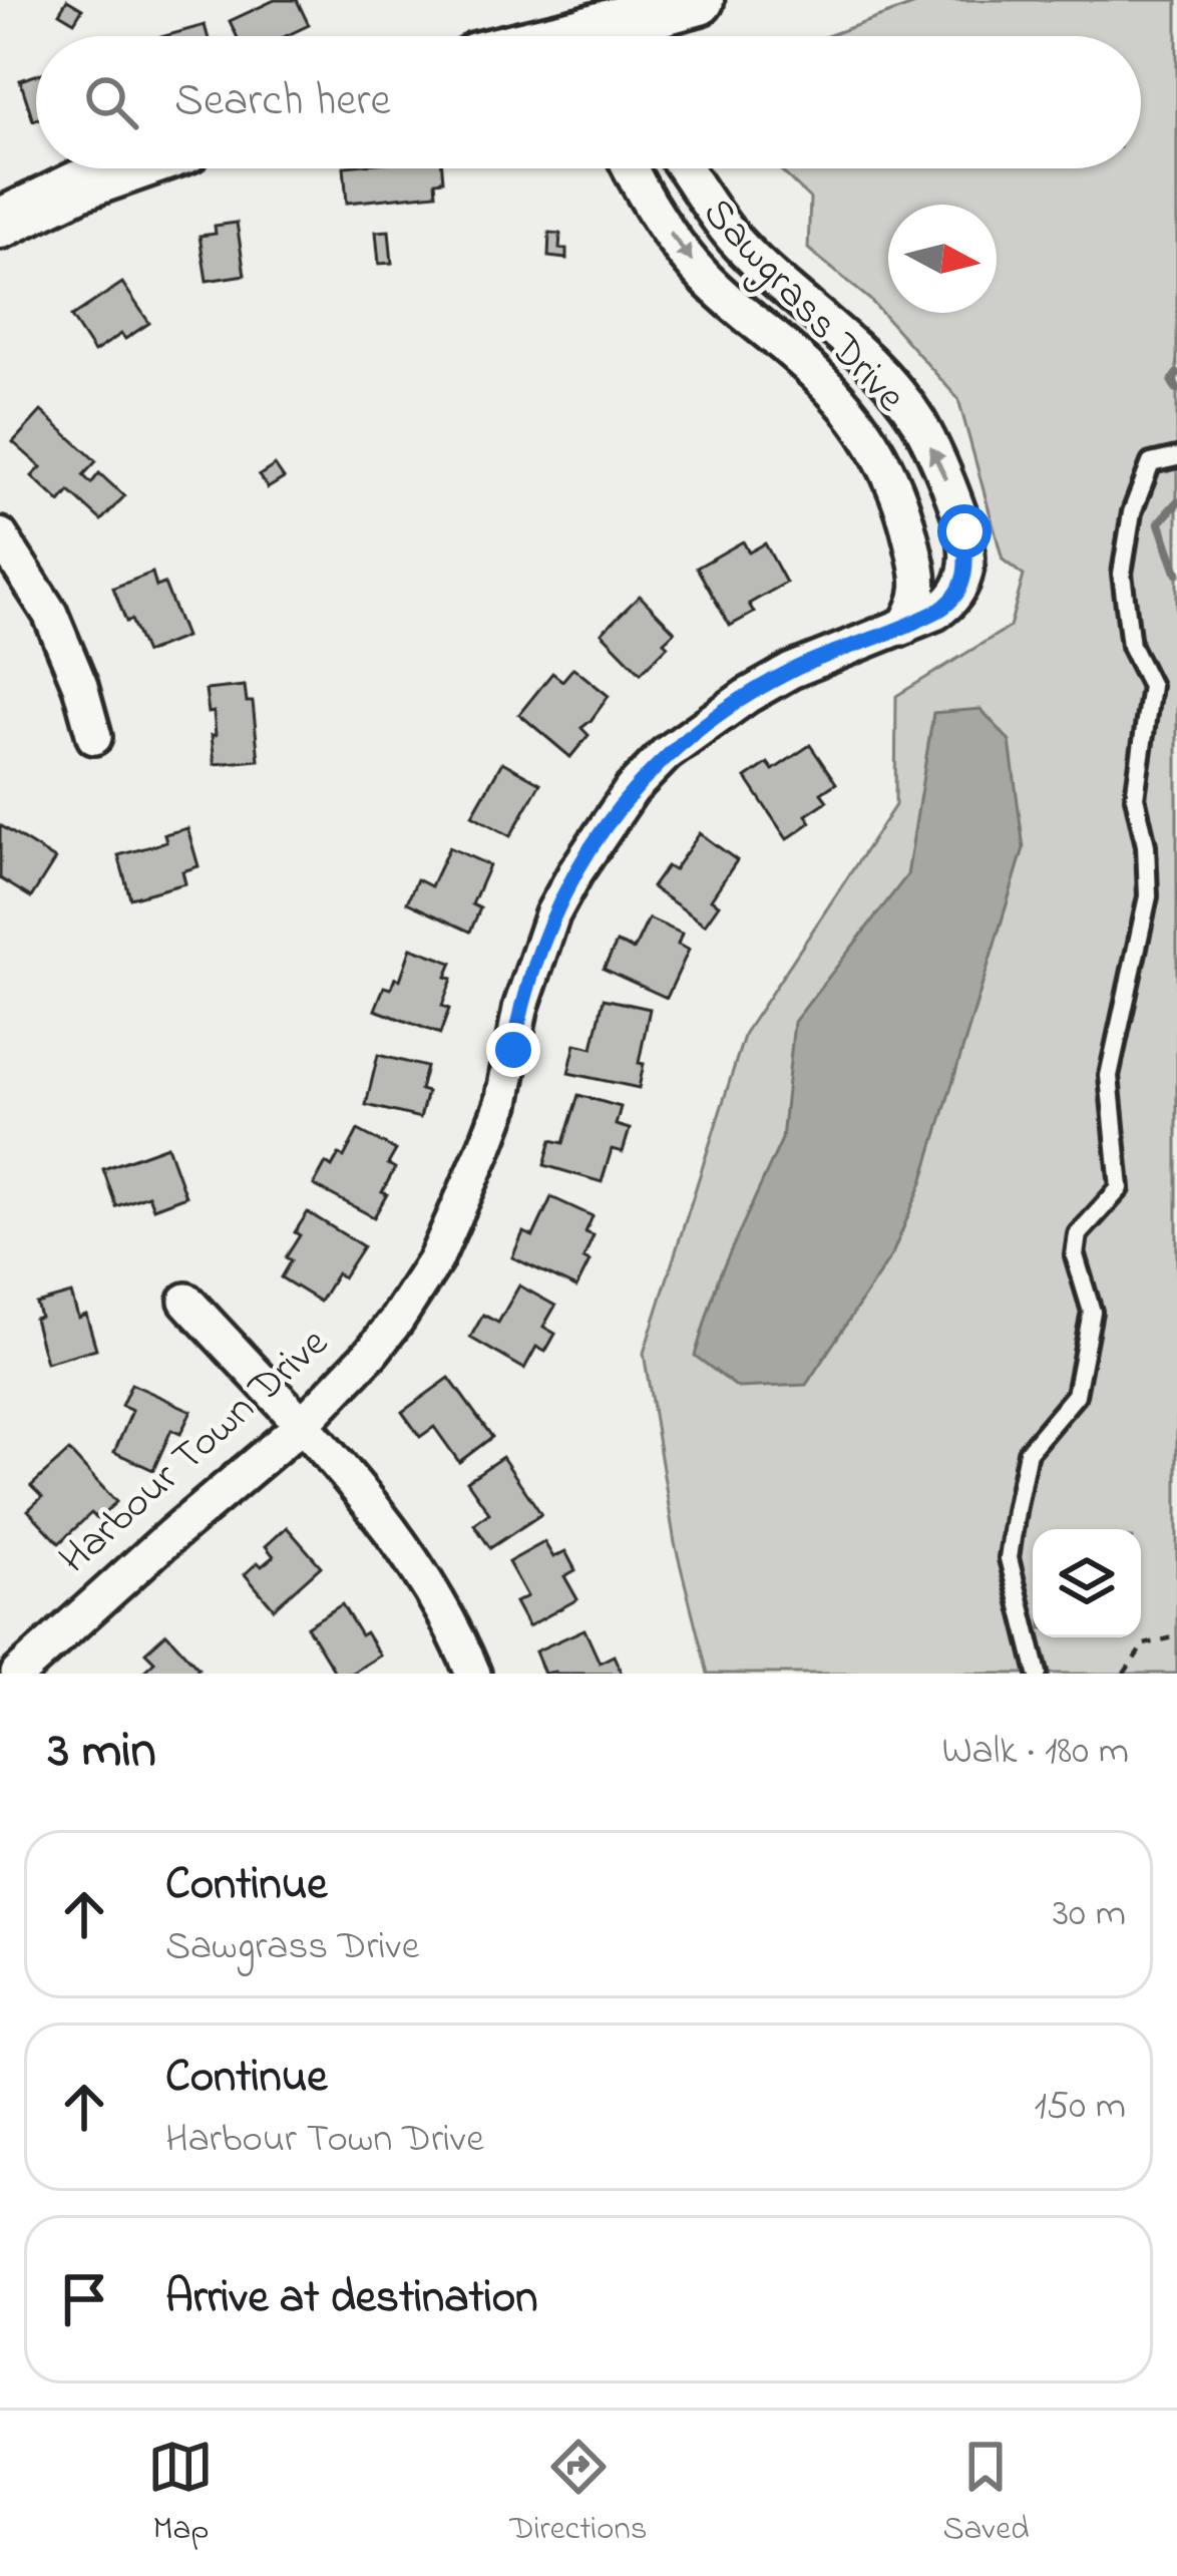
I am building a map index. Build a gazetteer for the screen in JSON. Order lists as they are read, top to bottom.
{
  "streets": {
    "street": ["Sawgrass Drive", "Harbour Town Drive"]
  },
  "crossings": [
    ["Sawgrass Drive", "Harbour Town Drive"]
  ],
  "north": "right",
  "page": {
    "search": "Search here",
    "heading": ["3 min", "Walk · 180 m"],
    "list": [
      ["Continue", "Sawgrass Drive", "30 m"],
      ["Continue", "Harbour Town Drive", "150 m"],
      "Arrive at destination"
    ],
    "nav": ["Map", "Directions", "Saved"]
  }
}
